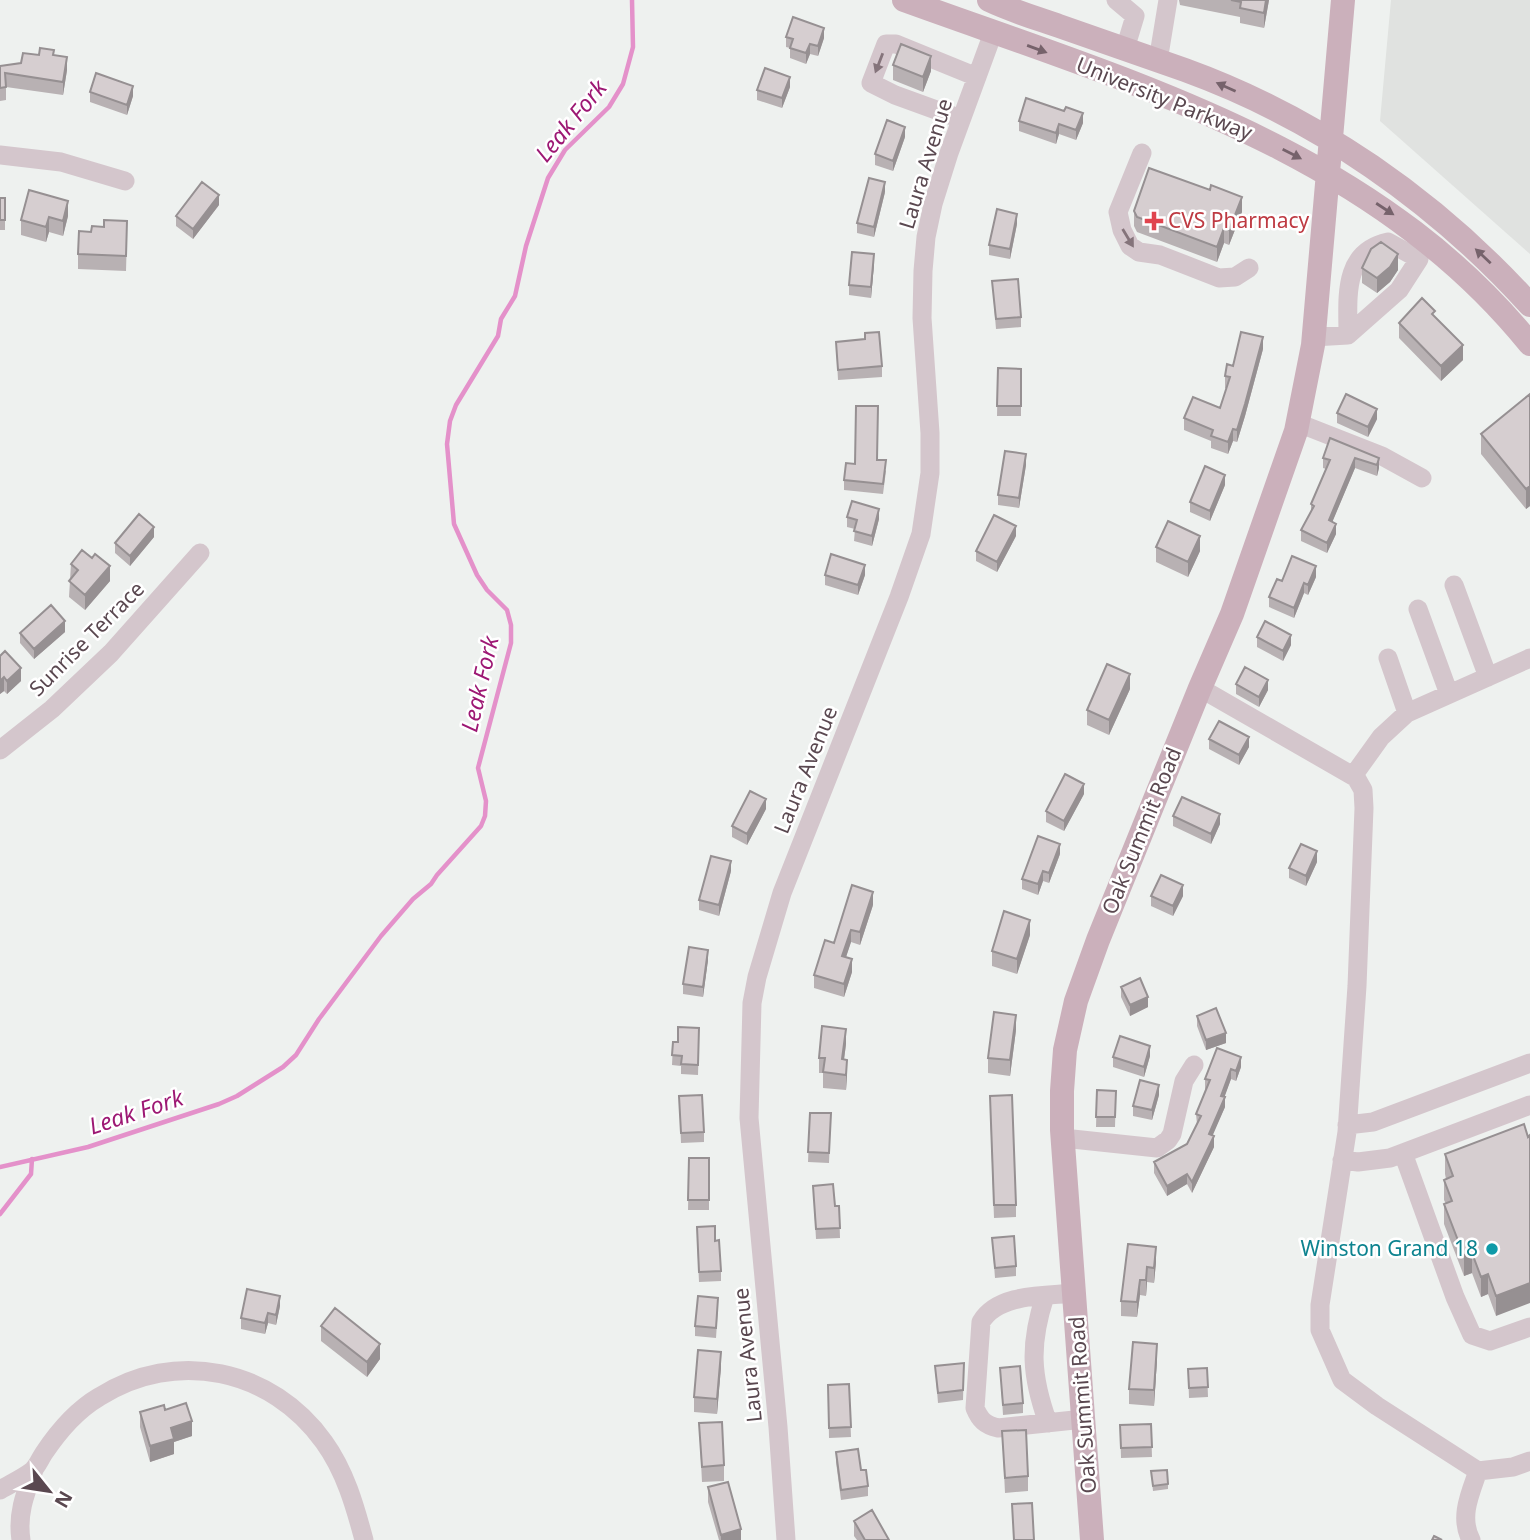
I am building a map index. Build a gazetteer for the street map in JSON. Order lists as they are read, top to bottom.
{
  "streets": {
    "main road": ["University Parkway", "Oak Summit Road"],
    "street": ["Laura Avenue", "Sunrise Terrace"]
  },
  "crossings": [
    ["University Parkway", "Laura Avenue"],
    ["University Parkway", "Oak Summit Road"]
  ],
  "water": ["Leak Fork"],
  "places": {
    "health": ["CVS Pharmacy"],
    "other": ["Winston Grand 18"]
  },
  "north": "bottom right"
}
